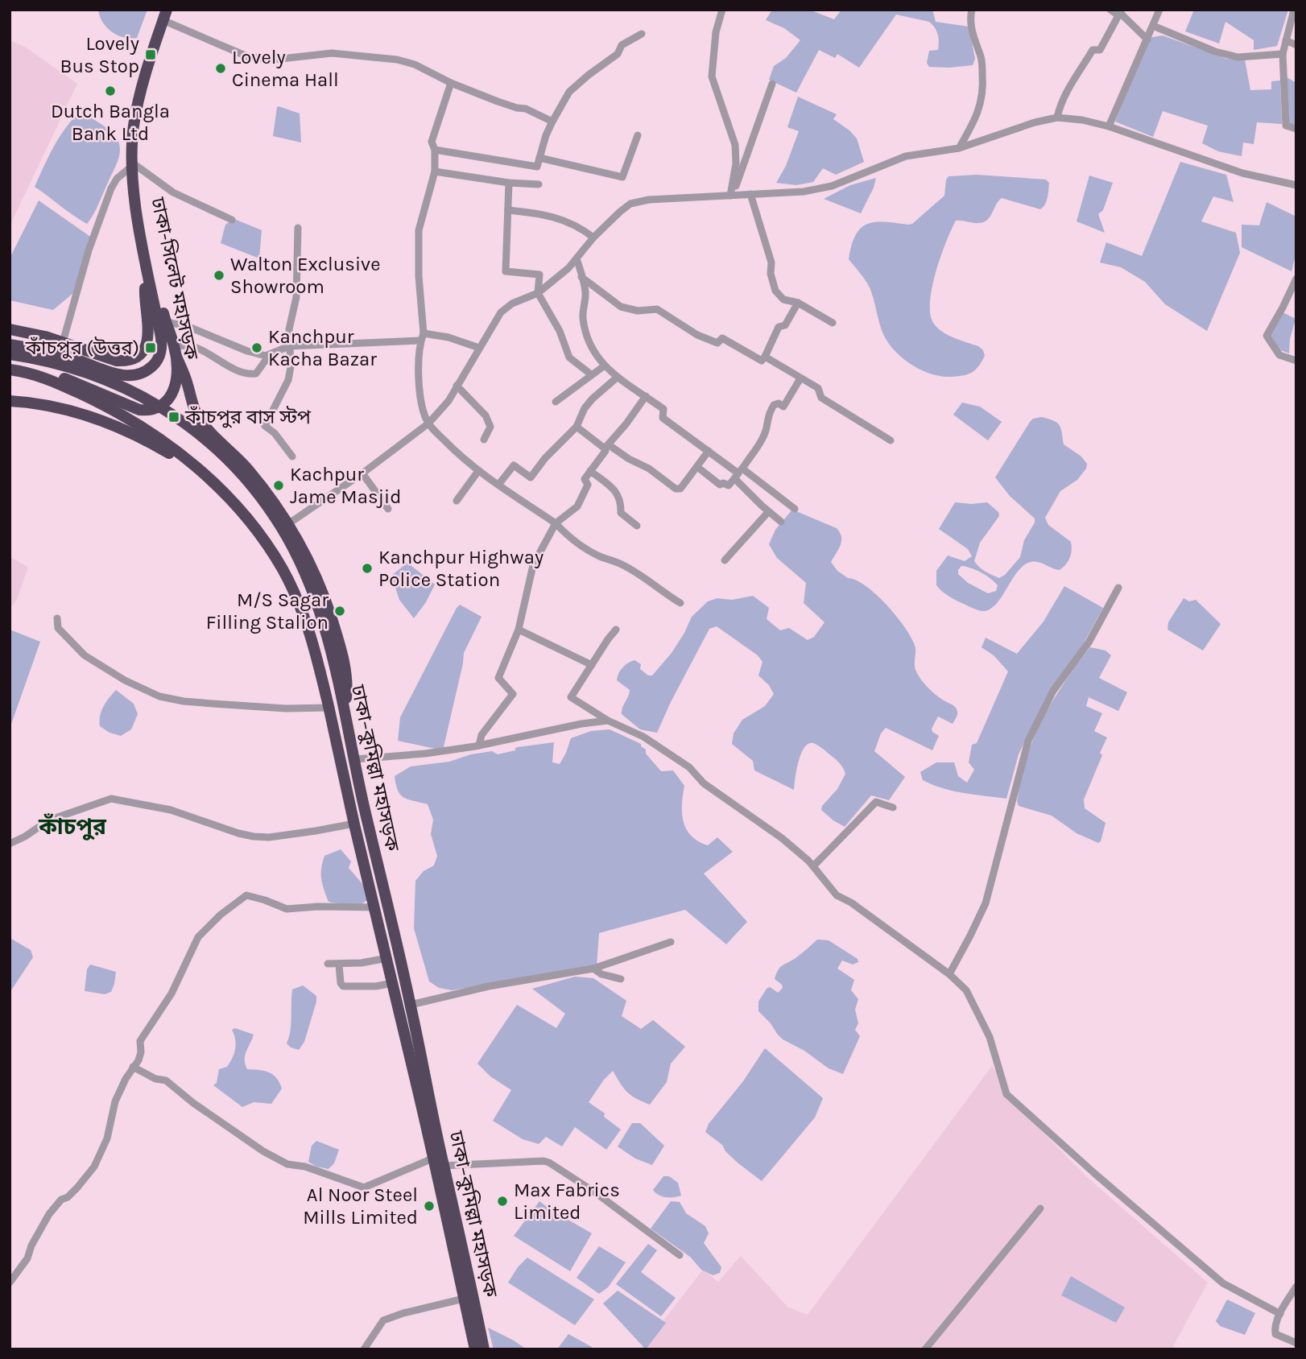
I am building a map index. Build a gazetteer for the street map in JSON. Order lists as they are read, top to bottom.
{
  "streets": {
    "highway": ["ঢাকা-সিলেট মহাসড়ক", "ঢাকা–কুমিল্লা মহাসড়ক"]
  },
  "crossings": [
    ["ঢাকা-সিলেট মহাসড়ক", "ঢাকা–কুমিল্লা মহাসড়ক"]
  ],
  "districts": ["কাঁচপুর"],
  "places": {
    "transit": ["Lovely Bus Stop", "কাঁচপুর (উত্তর)", "কাঁচপুর বাস স্টপ"],
    "other": [
      "Lovely Cinema Hall",
      "Dutch Bangla Bank Ltd",
      "Walton Exclusive Showroom",
      "Kanchpur Kacha Bazar",
      "Kachpur Jame Masjid",
      "Kanchpur Highway Police Station",
      "M/S Sagar Filling Stalion",
      "Max Fabrics Limited",
      "Al Noor Steel Mills Limited"
    ]
  }
}
